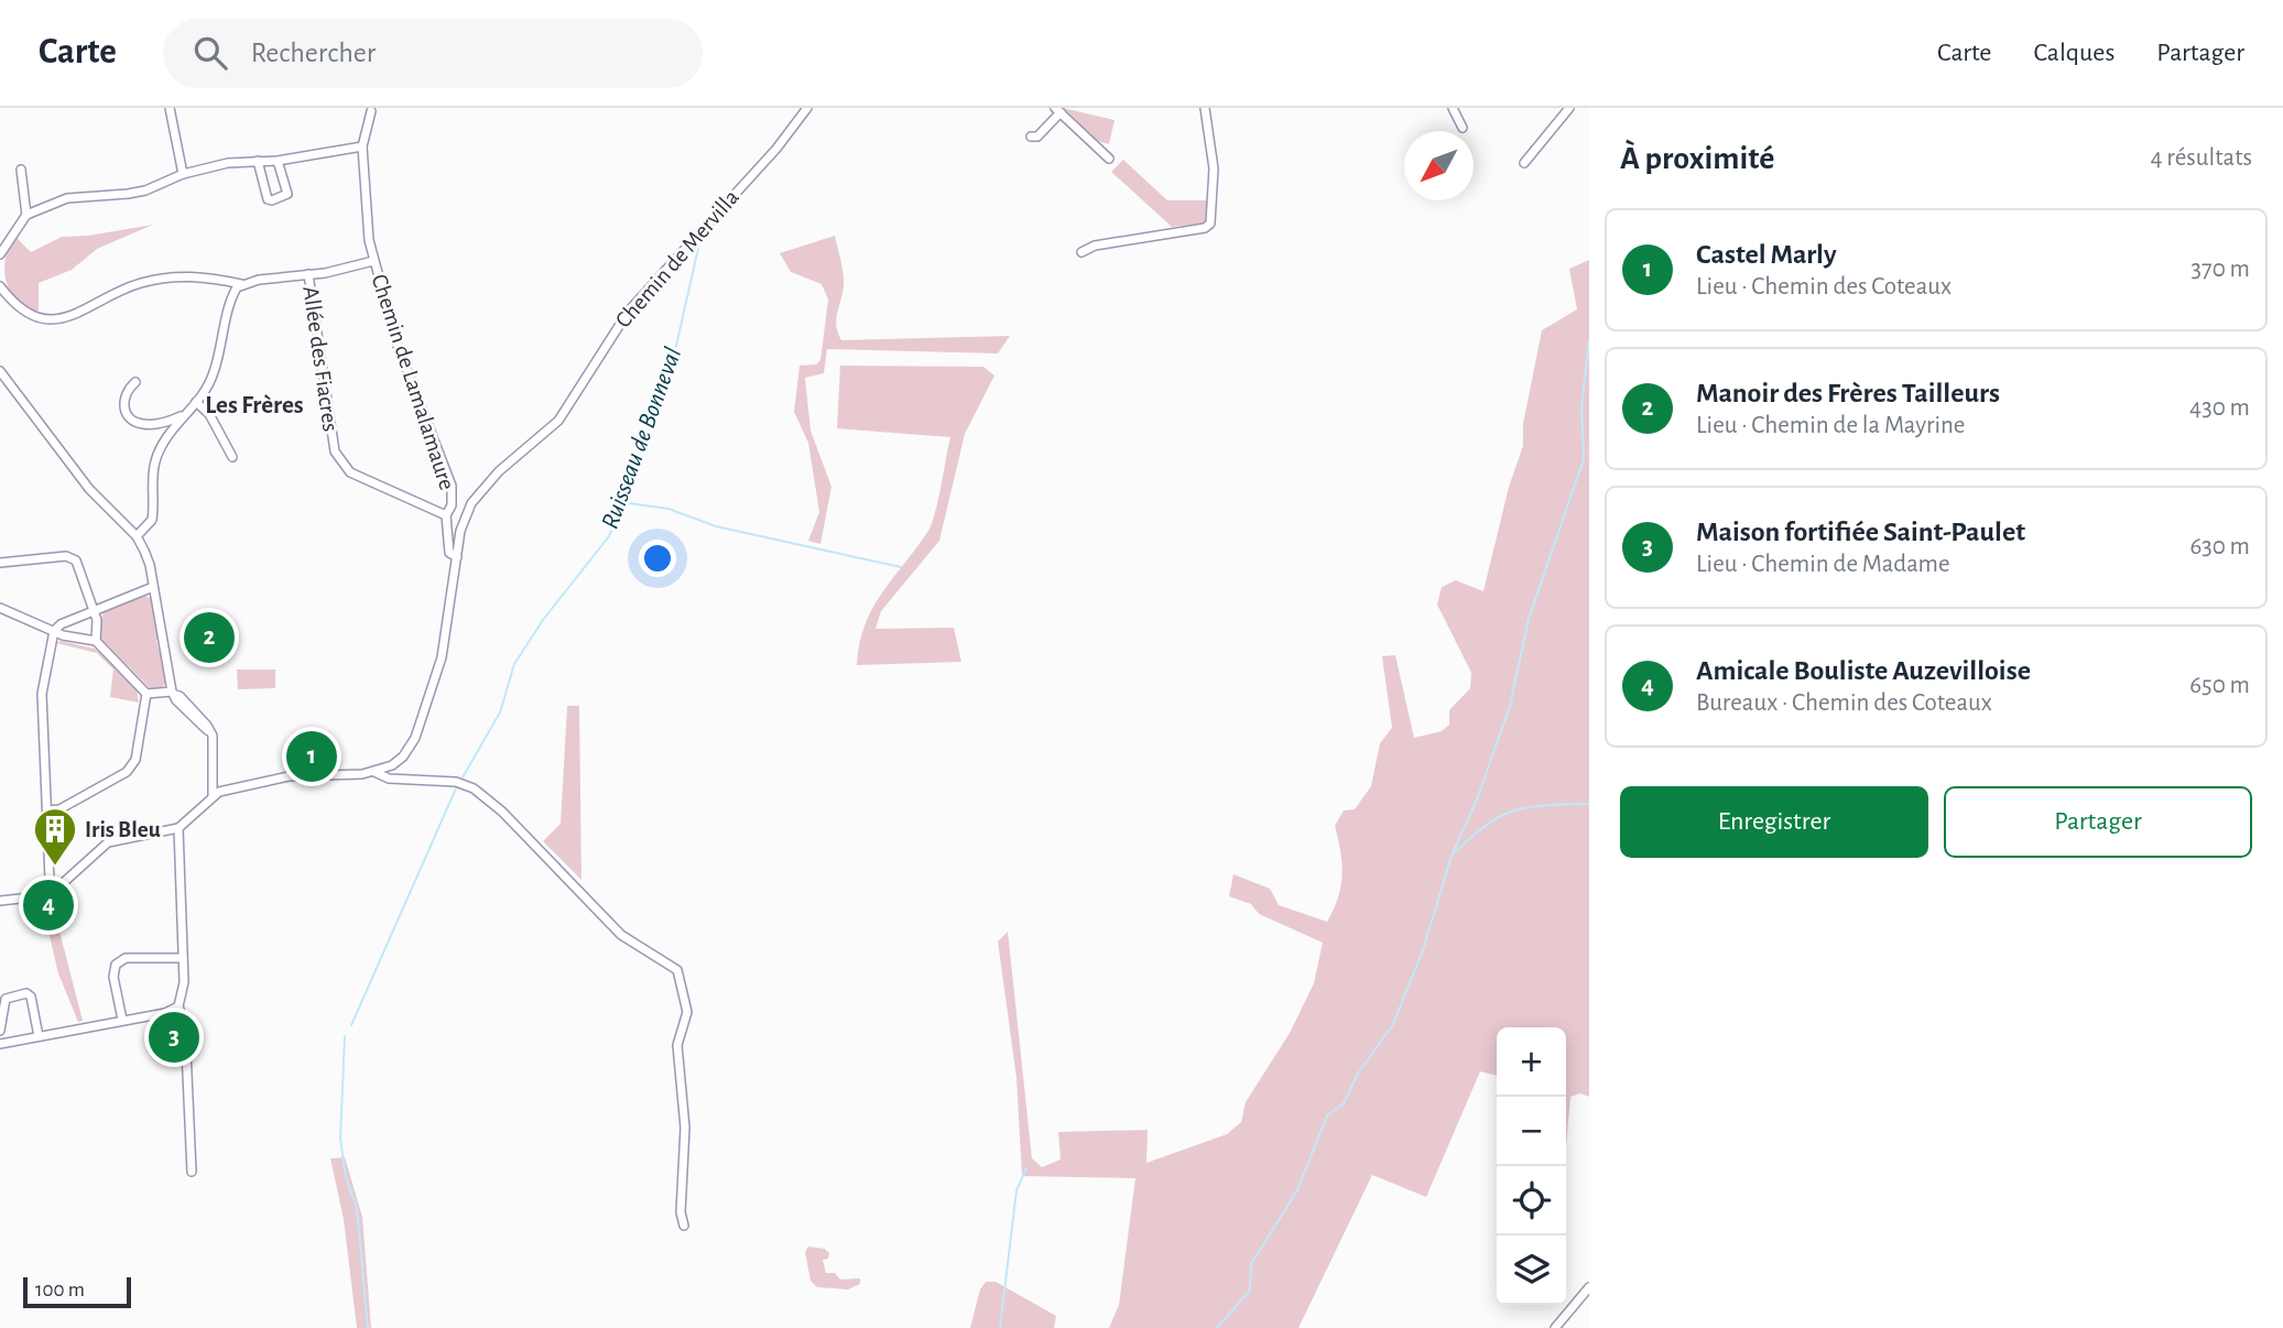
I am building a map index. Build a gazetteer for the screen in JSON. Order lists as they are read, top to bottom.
{
  "streets": {
    "street": ["Chemin de Mervilla", "Allée des Fiacres", "Chemin de Lamalamaure"]
  },
  "crossings": [
    ["Chemin de Mervilla", "Chemin de Lamalamaure"],
    ["Allée des Fiacres", "Chemin de Lamalamaure"]
  ],
  "districts": ["Les Frères"],
  "water": ["Ruisseau de Bonneval"],
  "places": {
    "building": ["Iris Bleu"]
  },
  "scale_bar": "100 m",
  "north": "bottom left",
  "page": {
    "header": "Carte",
    "search": "Rechercher",
    "nav": ["Carte", "Calques", "Partager"],
    "heading": ["À proximité", "4 résultats"],
    "list": [
      {
        "mark": "1",
        "name": "Castel Marly",
        "note": "Lieu · Chemin des Coteaux",
        "value": "370 m"
      },
      {
        "mark": "2",
        "name": "Manoir des Frères Tailleurs",
        "note": "Lieu · Chemin de la Mayrine",
        "value": "430 m"
      },
      {
        "mark": "3",
        "name": "Maison fortifiée Saint-Paulet",
        "note": "Lieu · Chemin de Madame",
        "value": "630 m"
      },
      {
        "mark": "4",
        "name": "Amicale Bouliste Auzevilloise",
        "note": "Bureaux · Chemin des Coteaux",
        "value": "650 m"
      }
    ],
    "pins": [
      "2",
      "1",
      "4",
      "3"
    ],
    "buttons": ["Enregistrer", "Partager"],
    "map_buttons": ["+", "−"],
    "scale": "100 m"
  }
}
